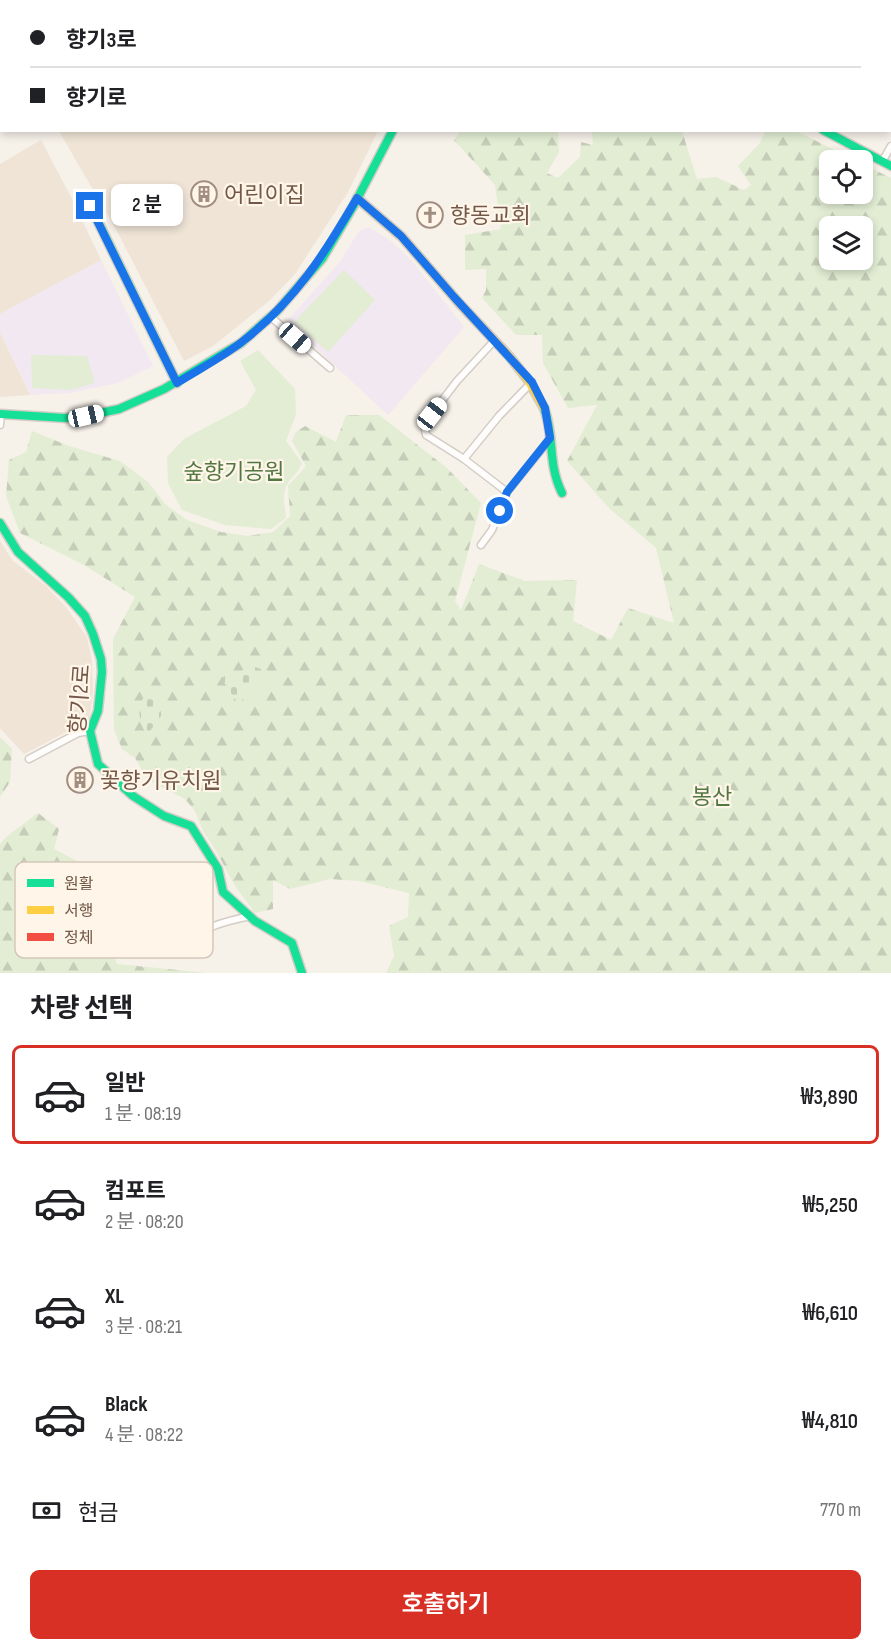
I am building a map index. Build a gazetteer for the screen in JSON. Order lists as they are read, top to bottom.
{
  "streets": {
    "street": ["향기2로"]
  },
  "parks": ["숲향기공원", "봉산"],
  "places": {
    "building": ["어린이집", "꽃향기유치원"],
    "church": ["향동교회"]
  },
  "legend": ["원활", "서행", "정체"],
  "page": {
    "banner": ["향기3로", "향기로"],
    "bubble": "2 분",
    "heading": "차량 선택",
    "list": [
      {
        "name": "일반",
        "note": "1 분 · 08:19",
        "value": "₩3,890"
      },
      {
        "name": "컴포트",
        "note": "2 분 · 08:20",
        "value": "₩5,250"
      },
      {
        "name": "XL",
        "note": "3 분 · 08:21",
        "value": "₩6,610"
      },
      {
        "name": "Black",
        "note": "4 분 · 08:22",
        "value": "₩4,810"
      }
    ],
    "pay": ["현금", "770 m"],
    "buttons": "호출하기"
  }
}
